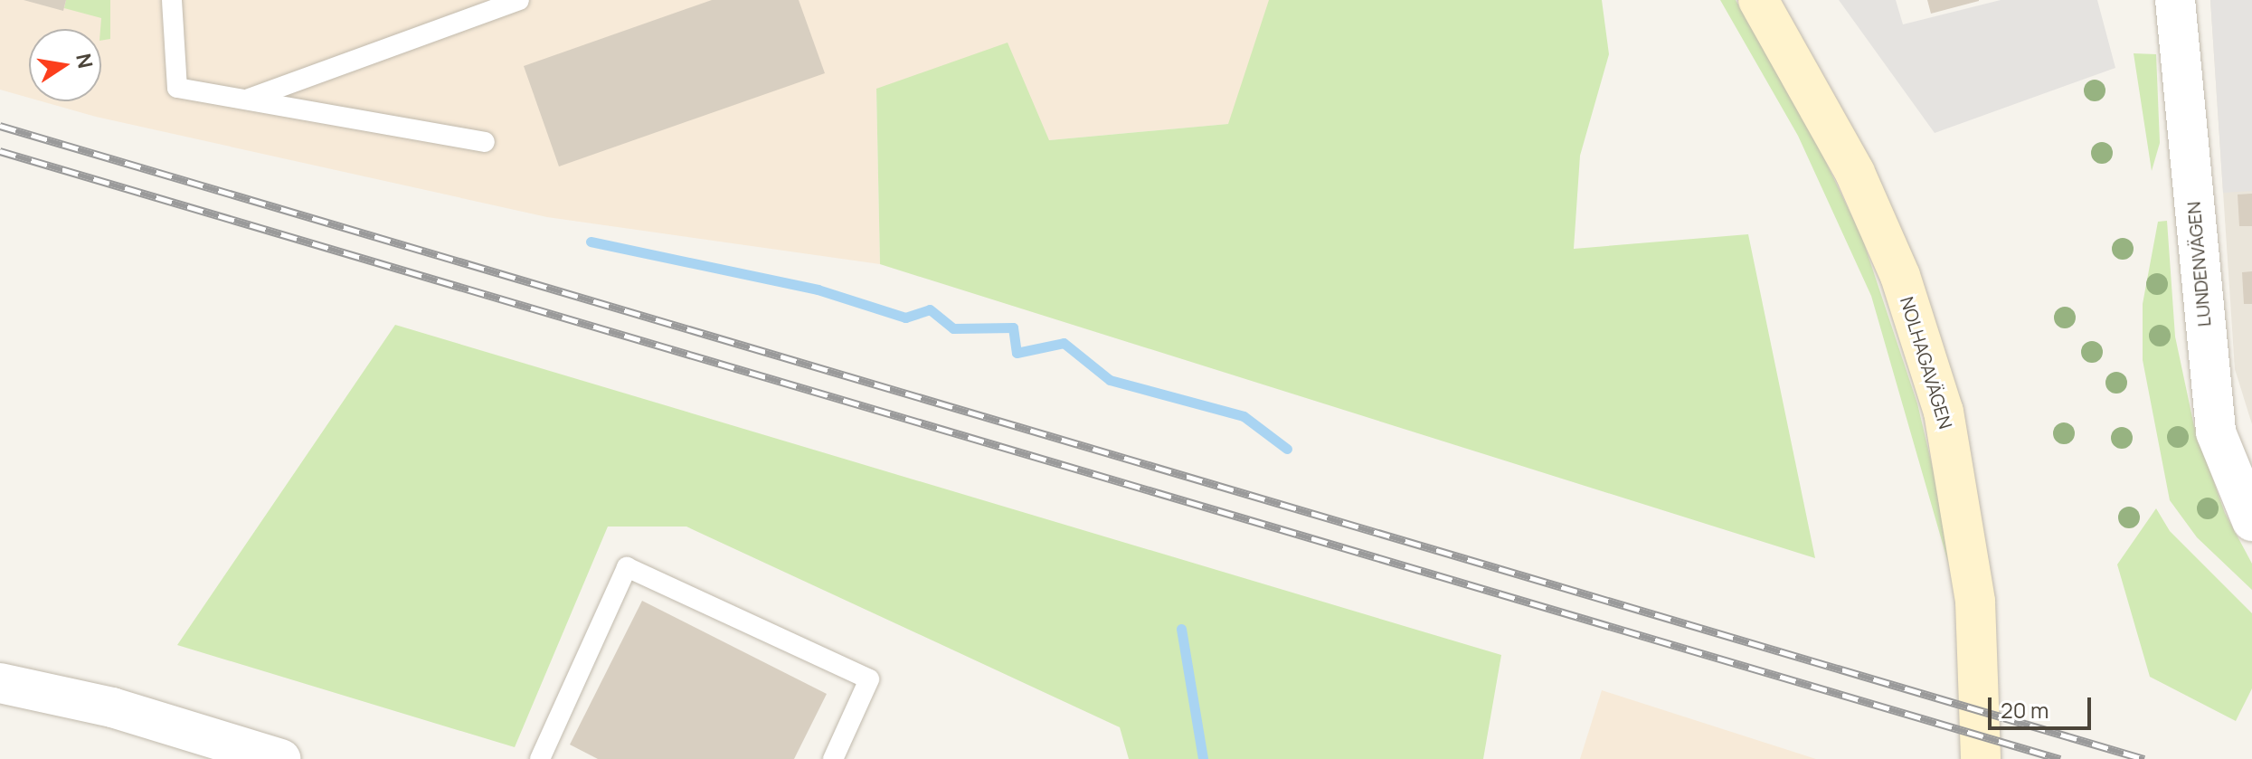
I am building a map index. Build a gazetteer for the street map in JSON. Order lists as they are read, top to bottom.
{
  "streets": {
    "street": ["LUNDENVÄGEN", "NOLHAGAVÄGEN"]
  },
  "scale_bar": "20 m",
  "north": "right"
}
